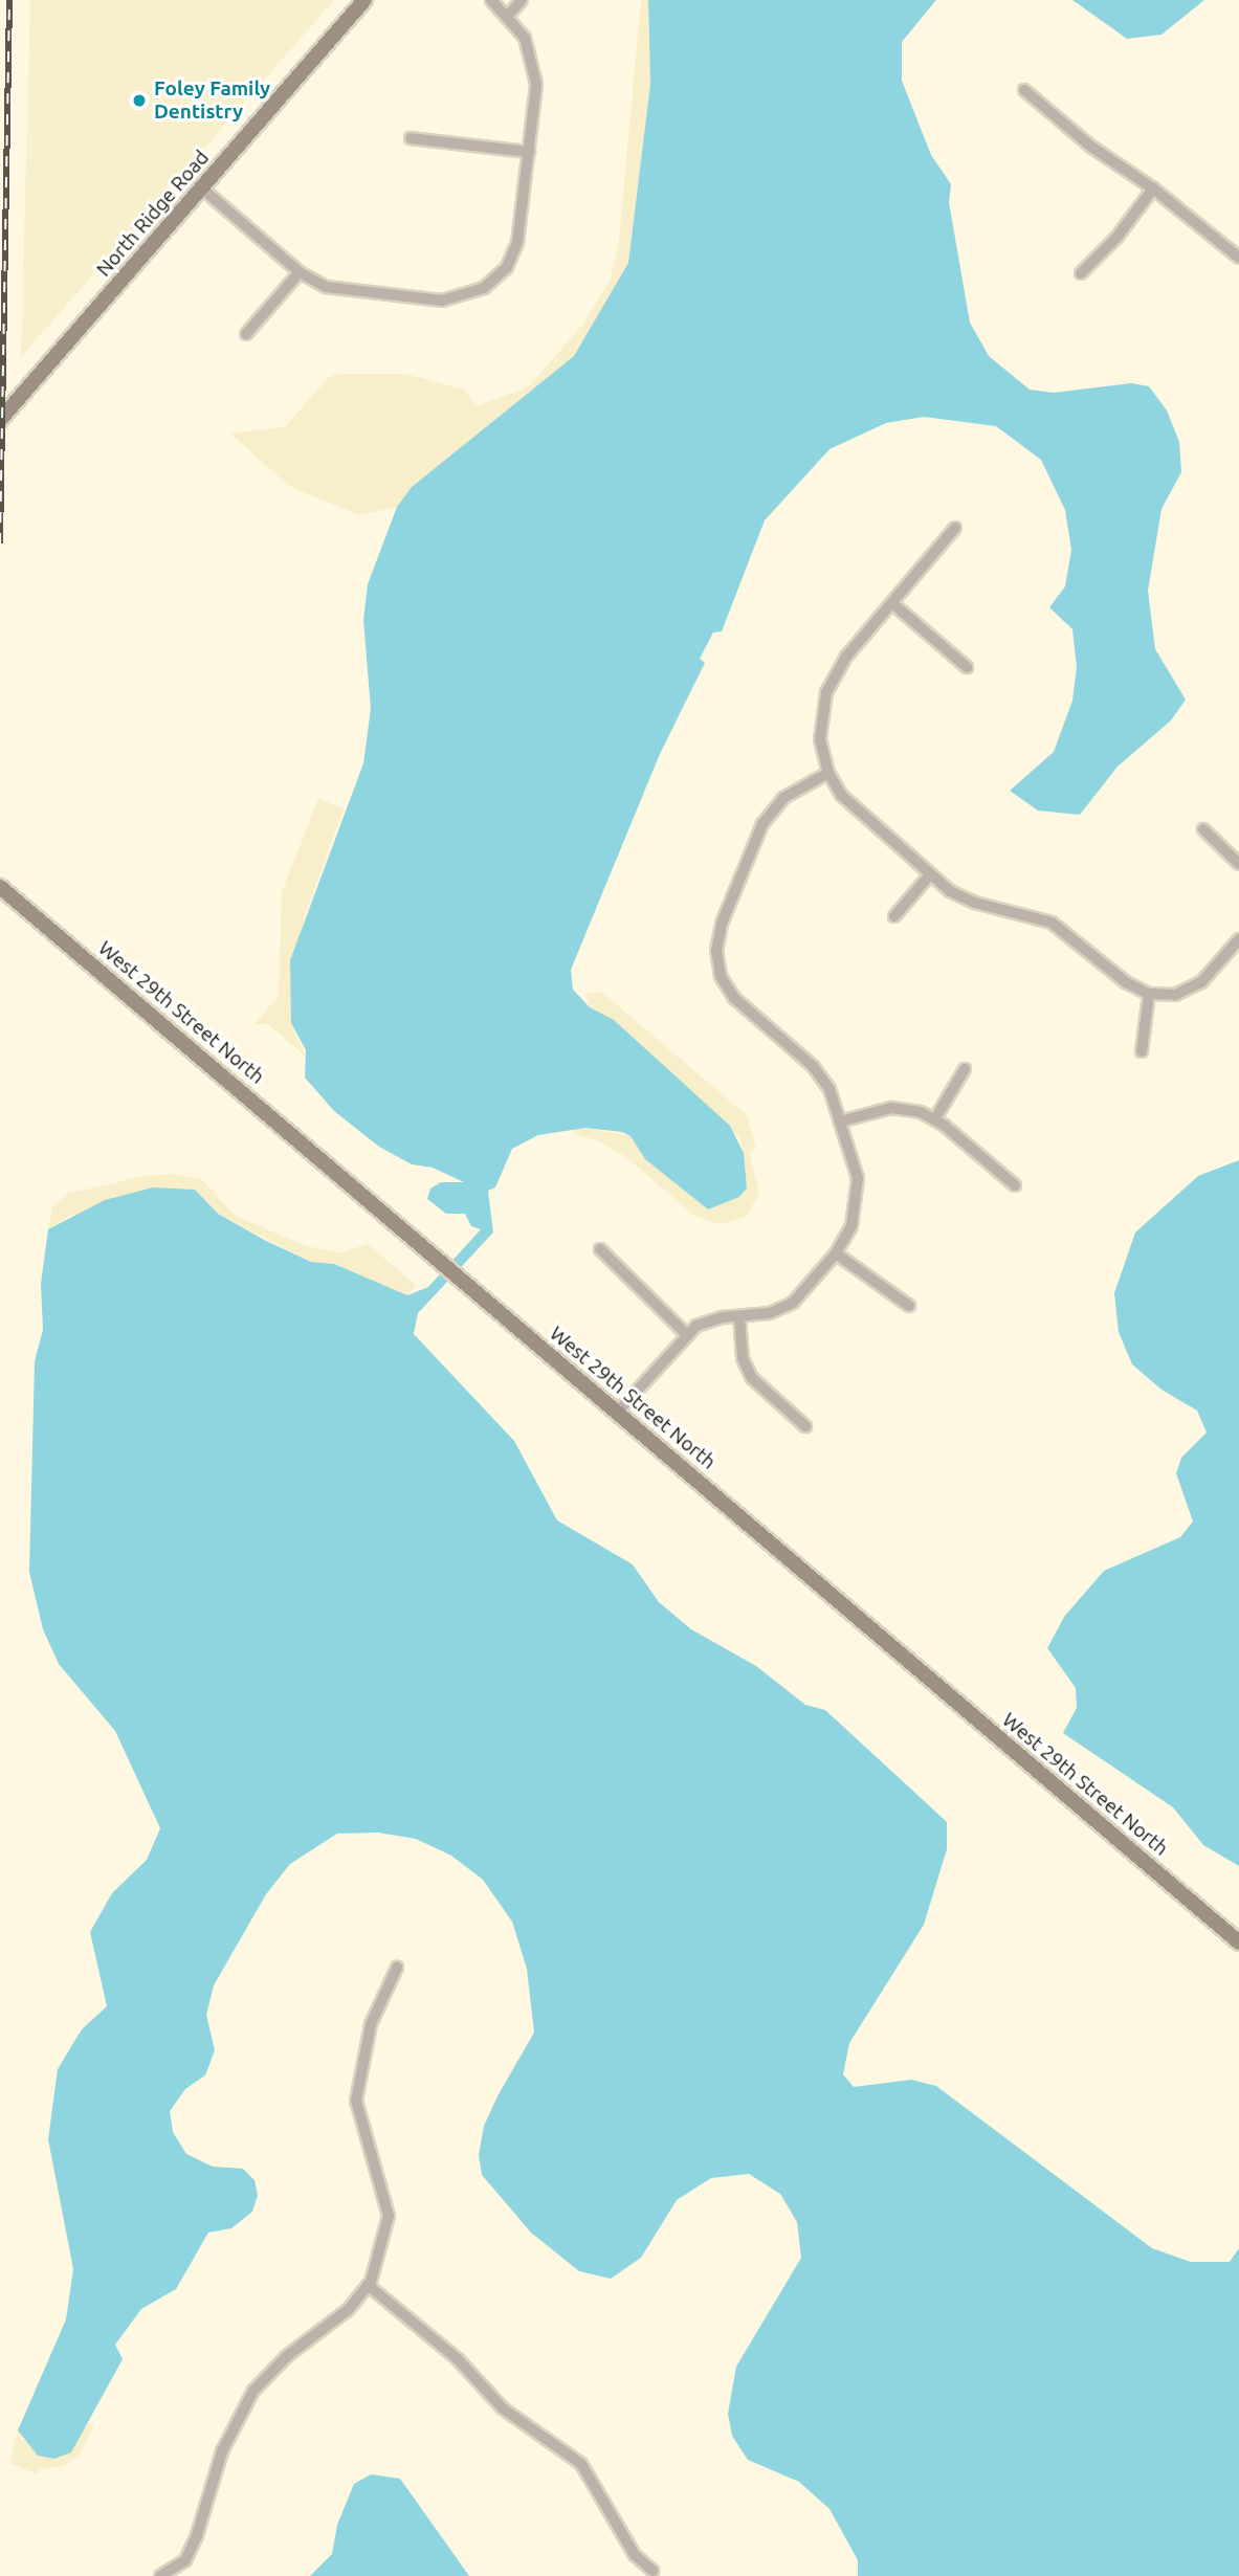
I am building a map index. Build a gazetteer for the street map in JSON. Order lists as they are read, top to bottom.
{
  "streets": {
    "main road": ["North Ridge Road", "West 29th Street North"]
  },
  "places": ["Foley Family Dentistry"]
}
